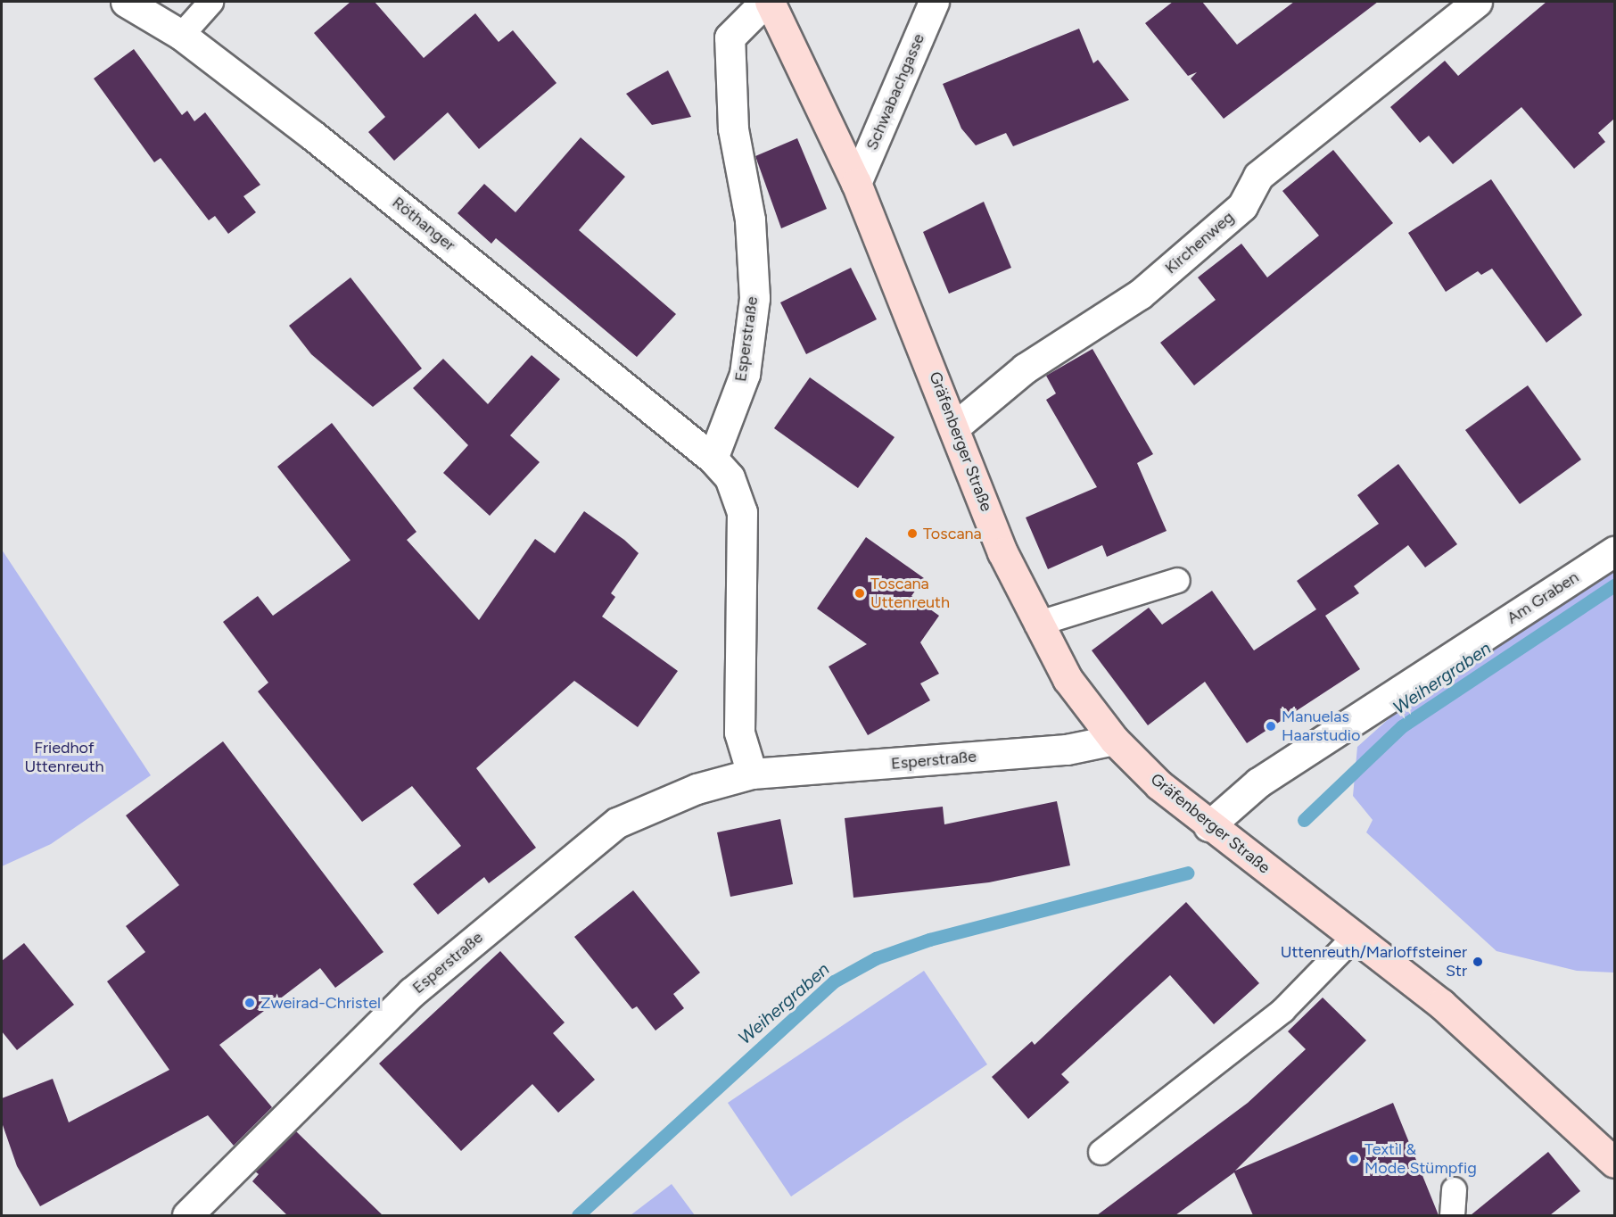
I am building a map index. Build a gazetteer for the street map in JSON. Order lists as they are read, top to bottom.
{
  "streets": {
    "main road": ["Gräfenberger Straße"],
    "street": [
      "Schwabachgasse",
      "Röthanger",
      "Kirchenweg",
      "Esperstraße",
      "Am Graben"
    ]
  },
  "crossings": [
    ["Schwabachgasse", "Gräfenberger Straße"],
    ["Röthanger", "Esperstraße"],
    ["Kirchenweg", "Gräfenberger Straße"],
    ["Esperstraße", "Gräfenberger Straße"],
    ["Gräfenberger Straße", "Am Graben"]
  ],
  "water": ["Weihergraben"],
  "parks": ["Friedhof Uttenreuth"],
  "places": [
    "Toscana",
    "Toscana Uttenreuth",
    "Manuelas Haarstudio",
    "Uttenreuth/Marloffsteiner Str",
    "Zweirad-Christel",
    "Textil & Mode Stümpfig"
  ]
}
